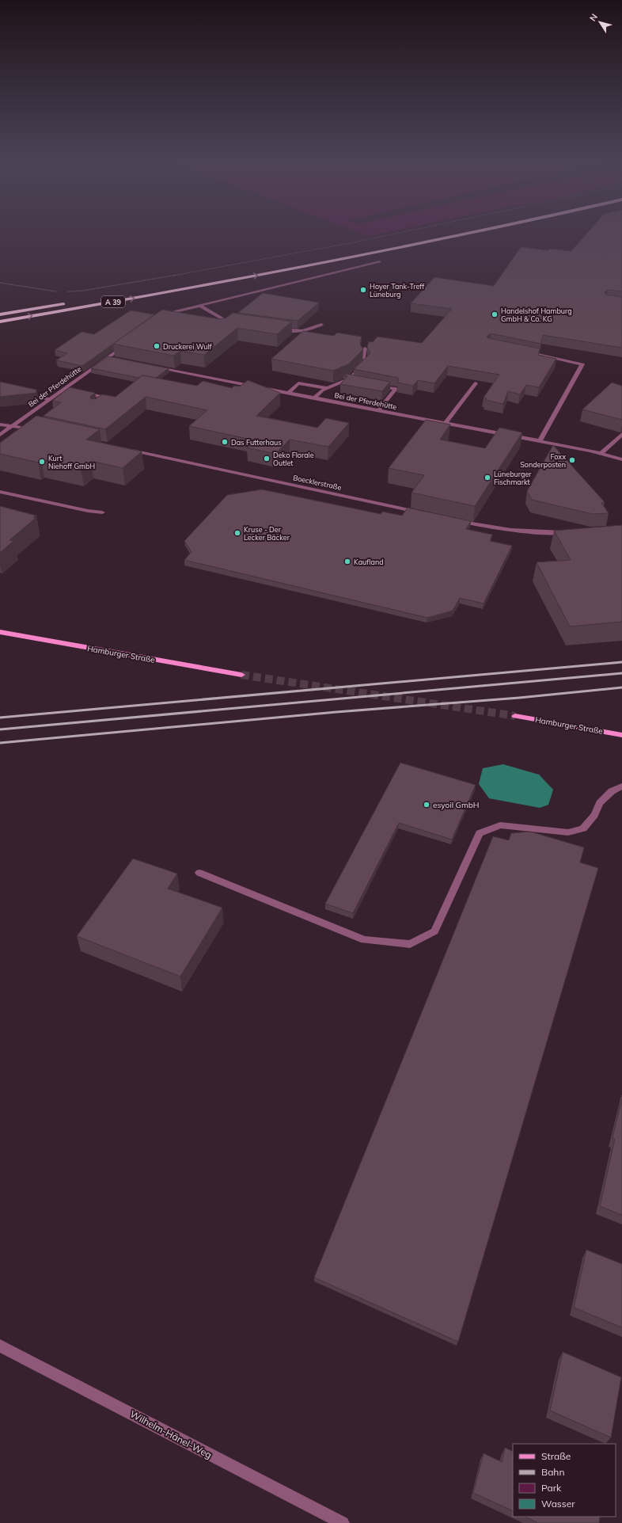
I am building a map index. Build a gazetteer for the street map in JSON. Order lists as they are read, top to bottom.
{
  "streets": {
    "highway": ["A 39"],
    "main road": ["Hamburger Straße"],
    "street": ["Bei der Pferdehütte", "Boecklerstraße", "Wilhelm-Hänel-Weg"]
  },
  "places": [
    "Hoyer Tank-Treff Lüneburg",
    "Handelshof Hamburg GmbH & Co. KG",
    "Druckerei Wulf",
    "Das Futterhaus",
    "Deko Florale Outlet",
    "Foxx Sonderposten",
    "Kurt Niehoff GmbH",
    "Lüneburger Fischmarkt",
    "Kruse - Der Lecker Bäcker",
    "Kaufland",
    "esyoil GmbH"
  ],
  "legend": [
    "Straße",
    "Bahn",
    "Park",
    "Wasser"
  ],
  "north": "top left"
}
